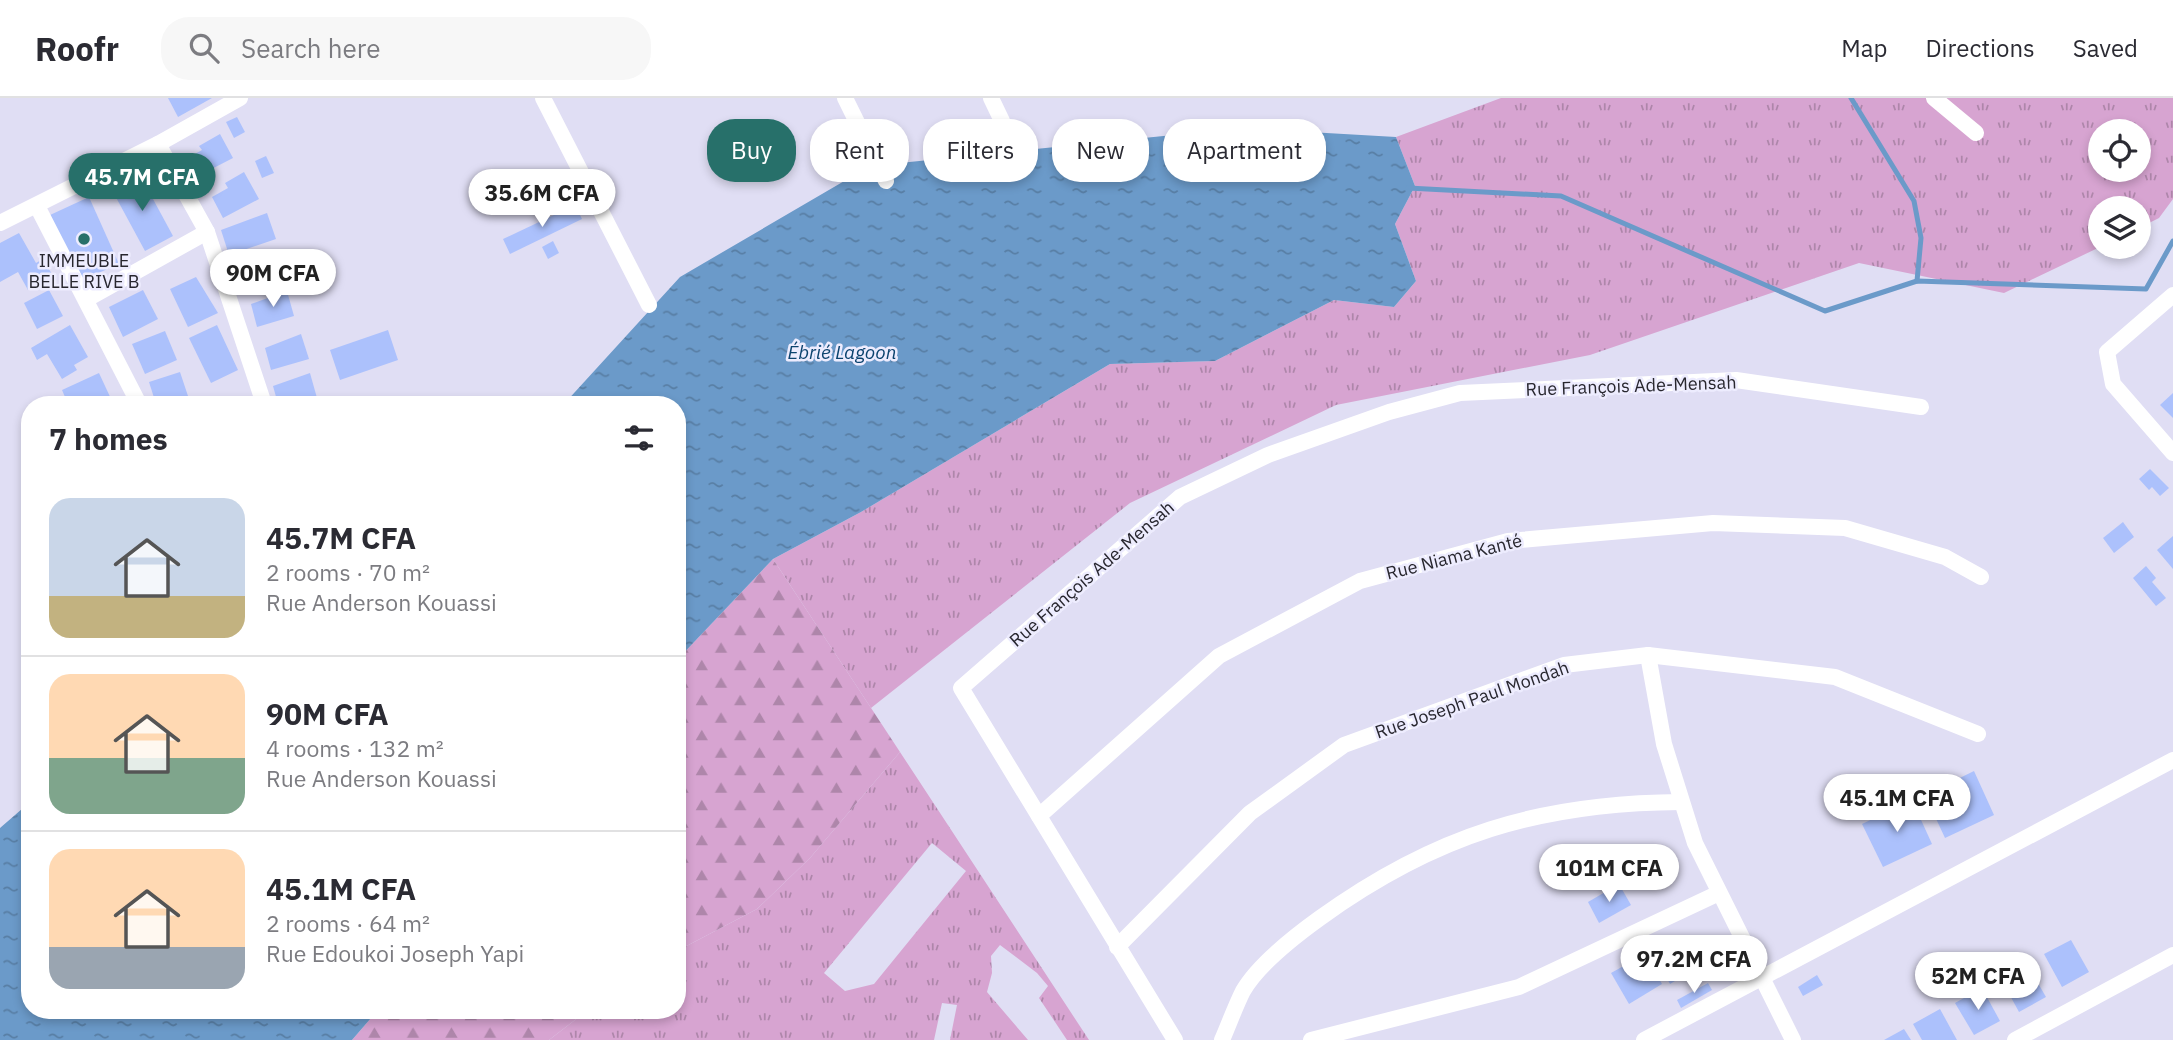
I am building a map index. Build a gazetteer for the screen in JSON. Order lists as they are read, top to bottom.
{
  "streets": {
    "street": ["Rue François Ade-Mensah", "Rue Niama Kanté", "Rue Joseph Paul Mondah"]
  },
  "crossings": [
    ["Rue François Ade-Mensah", "Rue Niama Kanté"],
    ["Rue François Ade-Mensah", "Rue Joseph Paul Mondah"]
  ],
  "water": ["Ébrié Lagoon"],
  "places": ["IMMEUBLE BELLE RIVE B"],
  "page": {
    "header": "Roofr",
    "search": "Search here",
    "nav": ["Map", "Directions", "Saved"],
    "chip": [
      "Buy",
      "Rent",
      "Filters",
      "New",
      "Apartment"
    ],
    "price": [
      "45.7M CFA",
      "35.6M CFA",
      "90M CFA",
      "45.1M CFA",
      "101M CFA",
      "97.2M CFA",
      "52M CFA"
    ],
    "heading": "7 homes",
    "list": [
      {
        "name": "45.7M CFA",
        "note": "2 rooms · 70 m² · Rue Anderson Kouassi"
      },
      {
        "name": "90M CFA",
        "note": "4 rooms · 132 m² · Rue Anderson Kouassi"
      },
      {
        "name": "45.1M CFA",
        "note": "2 rooms · 64 m² · Rue Edoukoi Joseph Yapi"
      }
    ]
  }
}
